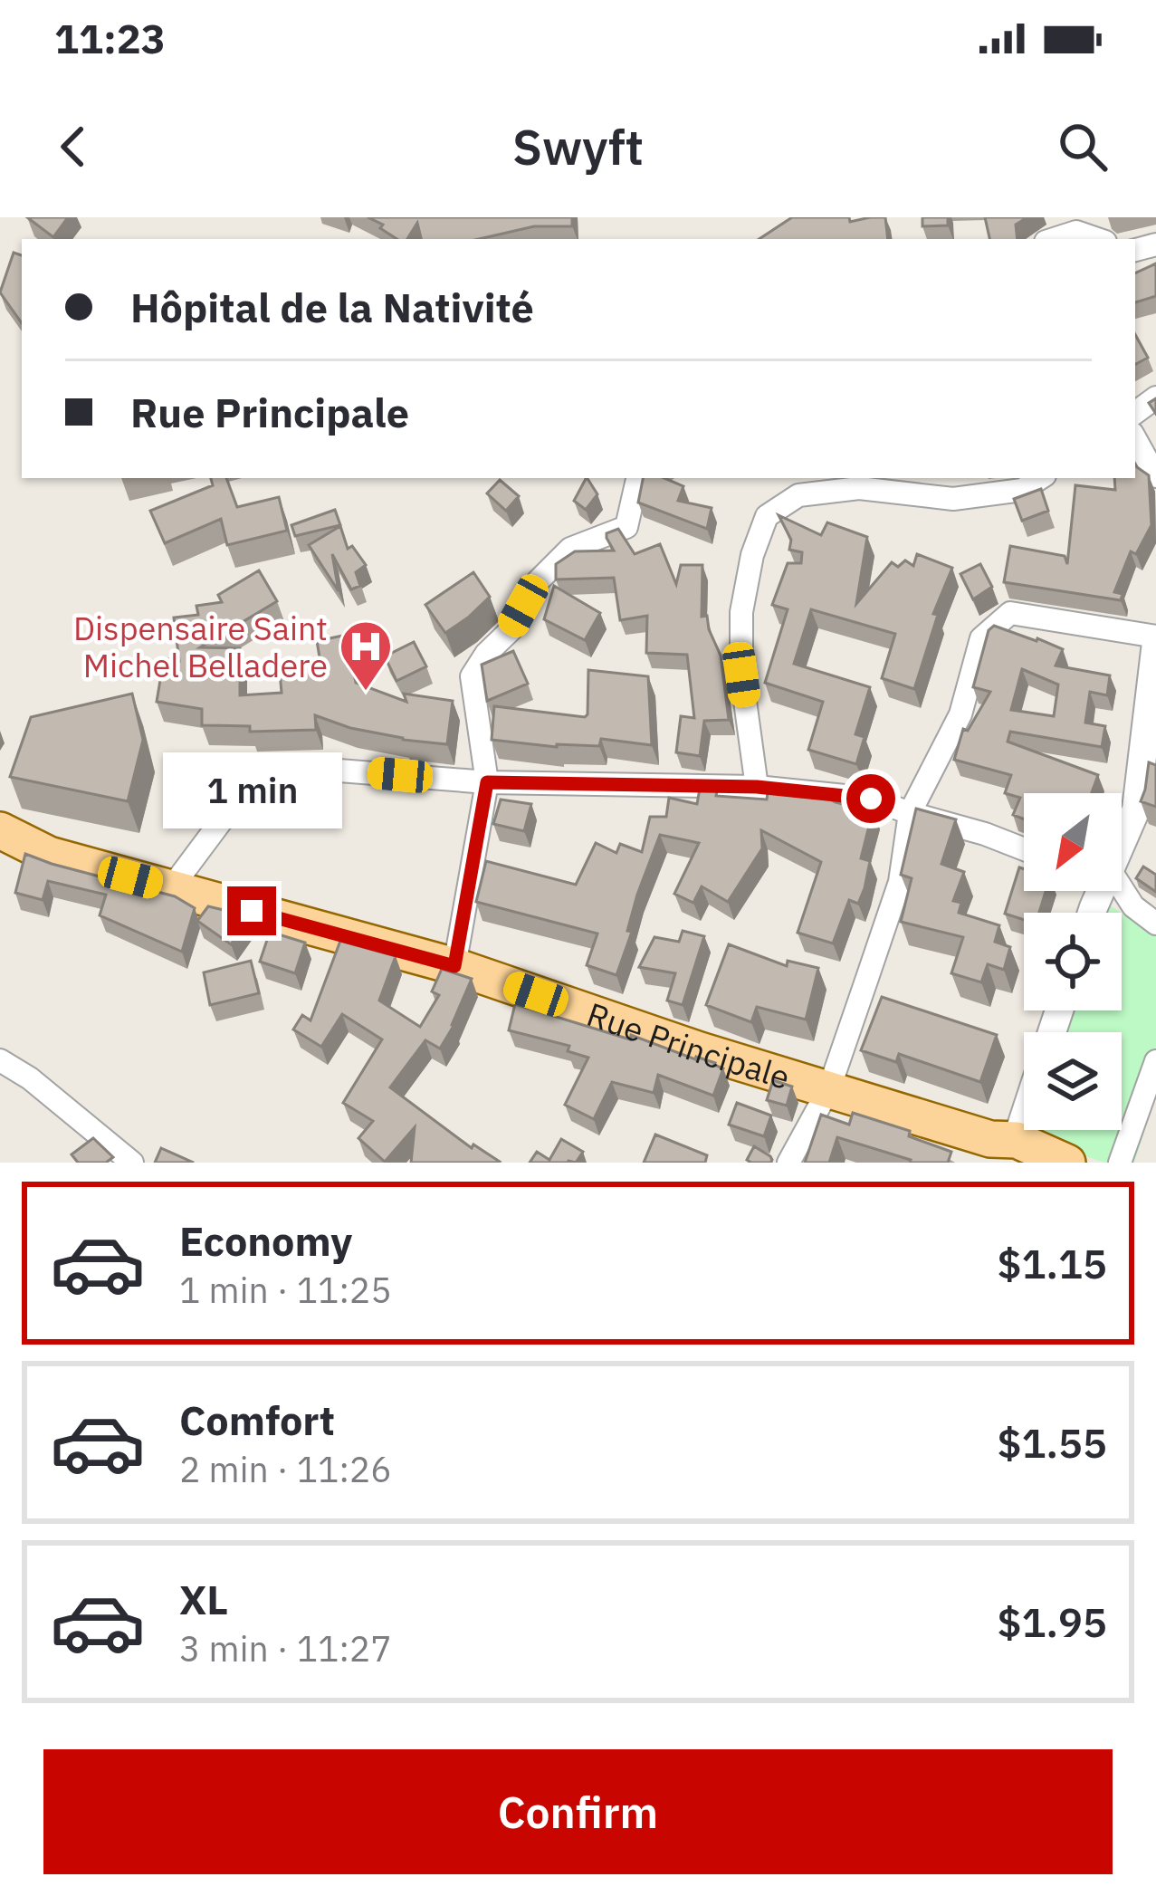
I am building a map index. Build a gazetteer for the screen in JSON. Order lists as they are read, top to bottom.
{
  "streets": {
    "main road": ["Rue Principale"]
  },
  "places": {
    "hospital": ["Dispensaire Saint Michel Belladere"]
  },
  "north": "bottom left",
  "page": {
    "status": "11:23",
    "header": "Swyft",
    "banner": ["Hôpital de la Nativité", "Rue Principale"],
    "bubble": "1 min",
    "list": [
      {
        "name": "Economy",
        "note": "1 min · 11:25",
        "value": "$1.15"
      },
      {
        "name": "Comfort",
        "note": "2 min · 11:26",
        "value": "$1.55"
      },
      {
        "name": "XL",
        "note": "3 min · 11:27",
        "value": "$1.95"
      }
    ],
    "buttons": "Confirm"
  }
}
